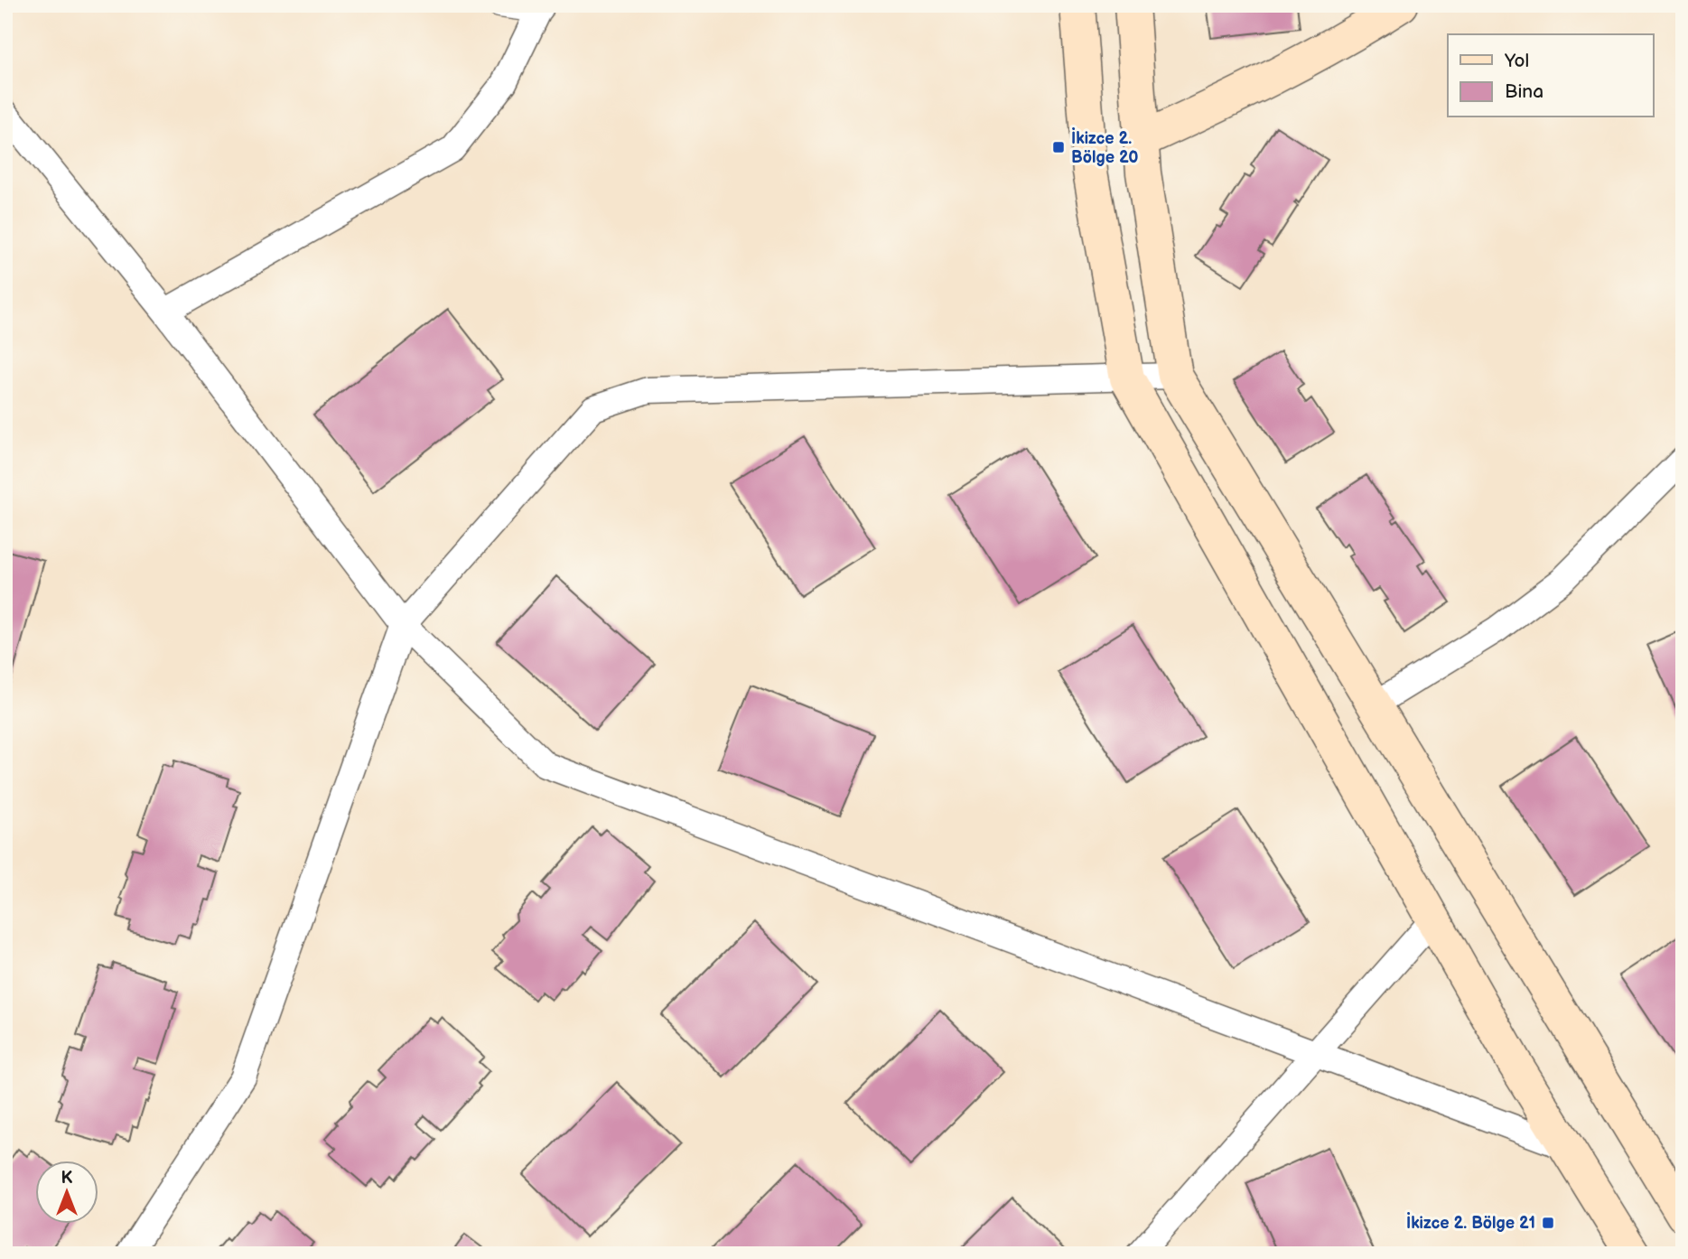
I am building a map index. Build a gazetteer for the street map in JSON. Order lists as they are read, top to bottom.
{
  "places": {
    "transit": ["İkizce 2. Bölge 20", "İkizce 2. Bölge 21"]
  },
  "legend": ["Yol", "Bina"],
  "north": "top"
}
